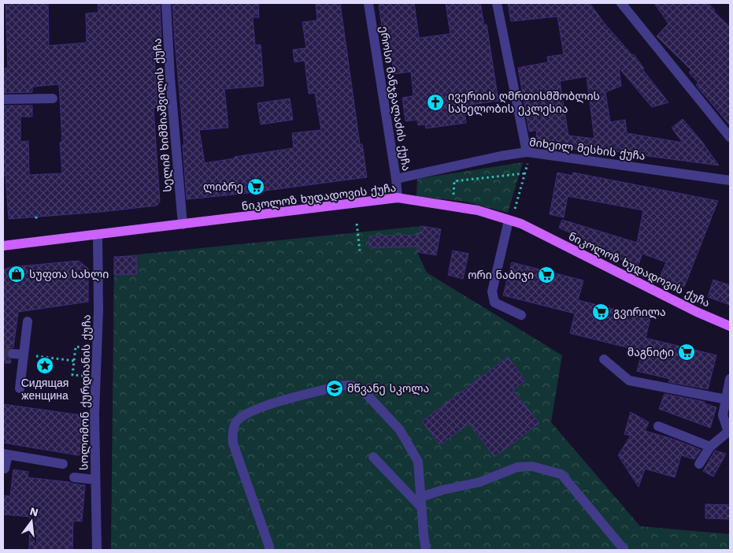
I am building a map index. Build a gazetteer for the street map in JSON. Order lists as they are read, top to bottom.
{
  "streets": {
    "main road": ["ნიკოლოზ ხუდადოვის ქუჩა"],
    "street": [
      "ეროსი მანჯგალაძის ქუჩა",
      "სელიმ ხიმშიაშვილის ქუჩა",
      "მიხეილ მესხის ქუჩა",
      "სოლომონ ქურდიანის ქუჩა"
    ]
  },
  "crossings": [
    ["ეროსი მანჯგალაძის ქუჩა", "მიხეილ მესხის ქუჩა"],
    ["ეროსი მანჯგალაძის ქუჩა", "ნიკოლოზ ხუდადოვის ქუჩა"],
    ["სელიმ ხიმშიაშვილის ქუჩა", "ნიკოლოზ ხუდადოვის ქუჩა"],
    ["ნიკოლოზ ხუდადოვის ქუჩა", "სოლომონ ქურდიანის ქუჩა"]
  ],
  "places": {
    "church": ["ივერიის ღმრთისმშობლის სახელობის ეკლესია"],
    "supermarket": [
      "ლიბრე",
      "ორი ნაბიჯი",
      "გვირილა",
      "მაგნიტი"
    ],
    "shop": ["სუფთა სახლი"],
    "place": ["Сидящая женщина"],
    "school or university": ["მწვანე სკოლა"]
  },
  "north": "top"
}
